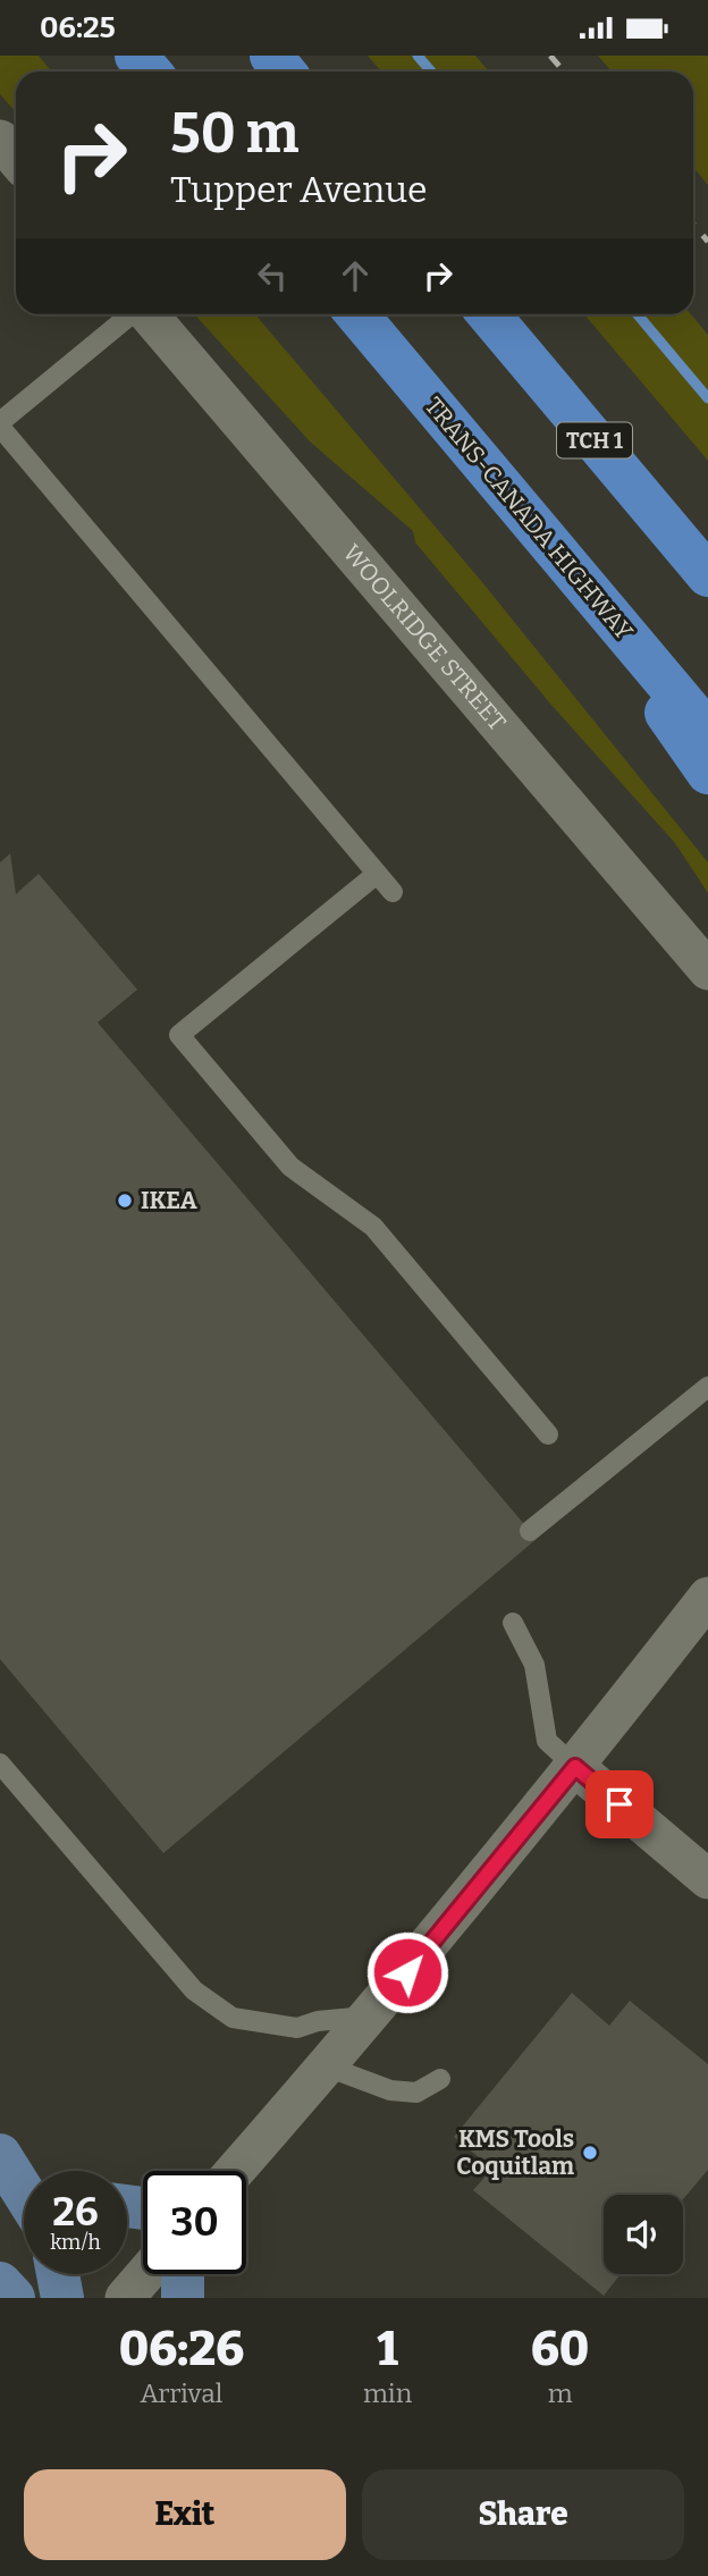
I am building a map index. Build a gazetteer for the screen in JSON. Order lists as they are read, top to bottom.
{
  "streets": {
    "highway": ["TCH 1", "TRANS-CANADA HIGHWAY"],
    "street": ["WOOLRIDGE STREET"]
  },
  "places": ["IKEA", "KMS Tools Coquitlam"],
  "page": {
    "status": "06:25",
    "turn": ["50 m", "Tupper Avenue"],
    "speed": "26 km/h",
    "limit": "30",
    "eta": [
      "06:26",
      "Arrival",
      "1",
      "min",
      "60",
      "m"
    ],
    "buttons": ["Exit", "Share"]
  }
}
